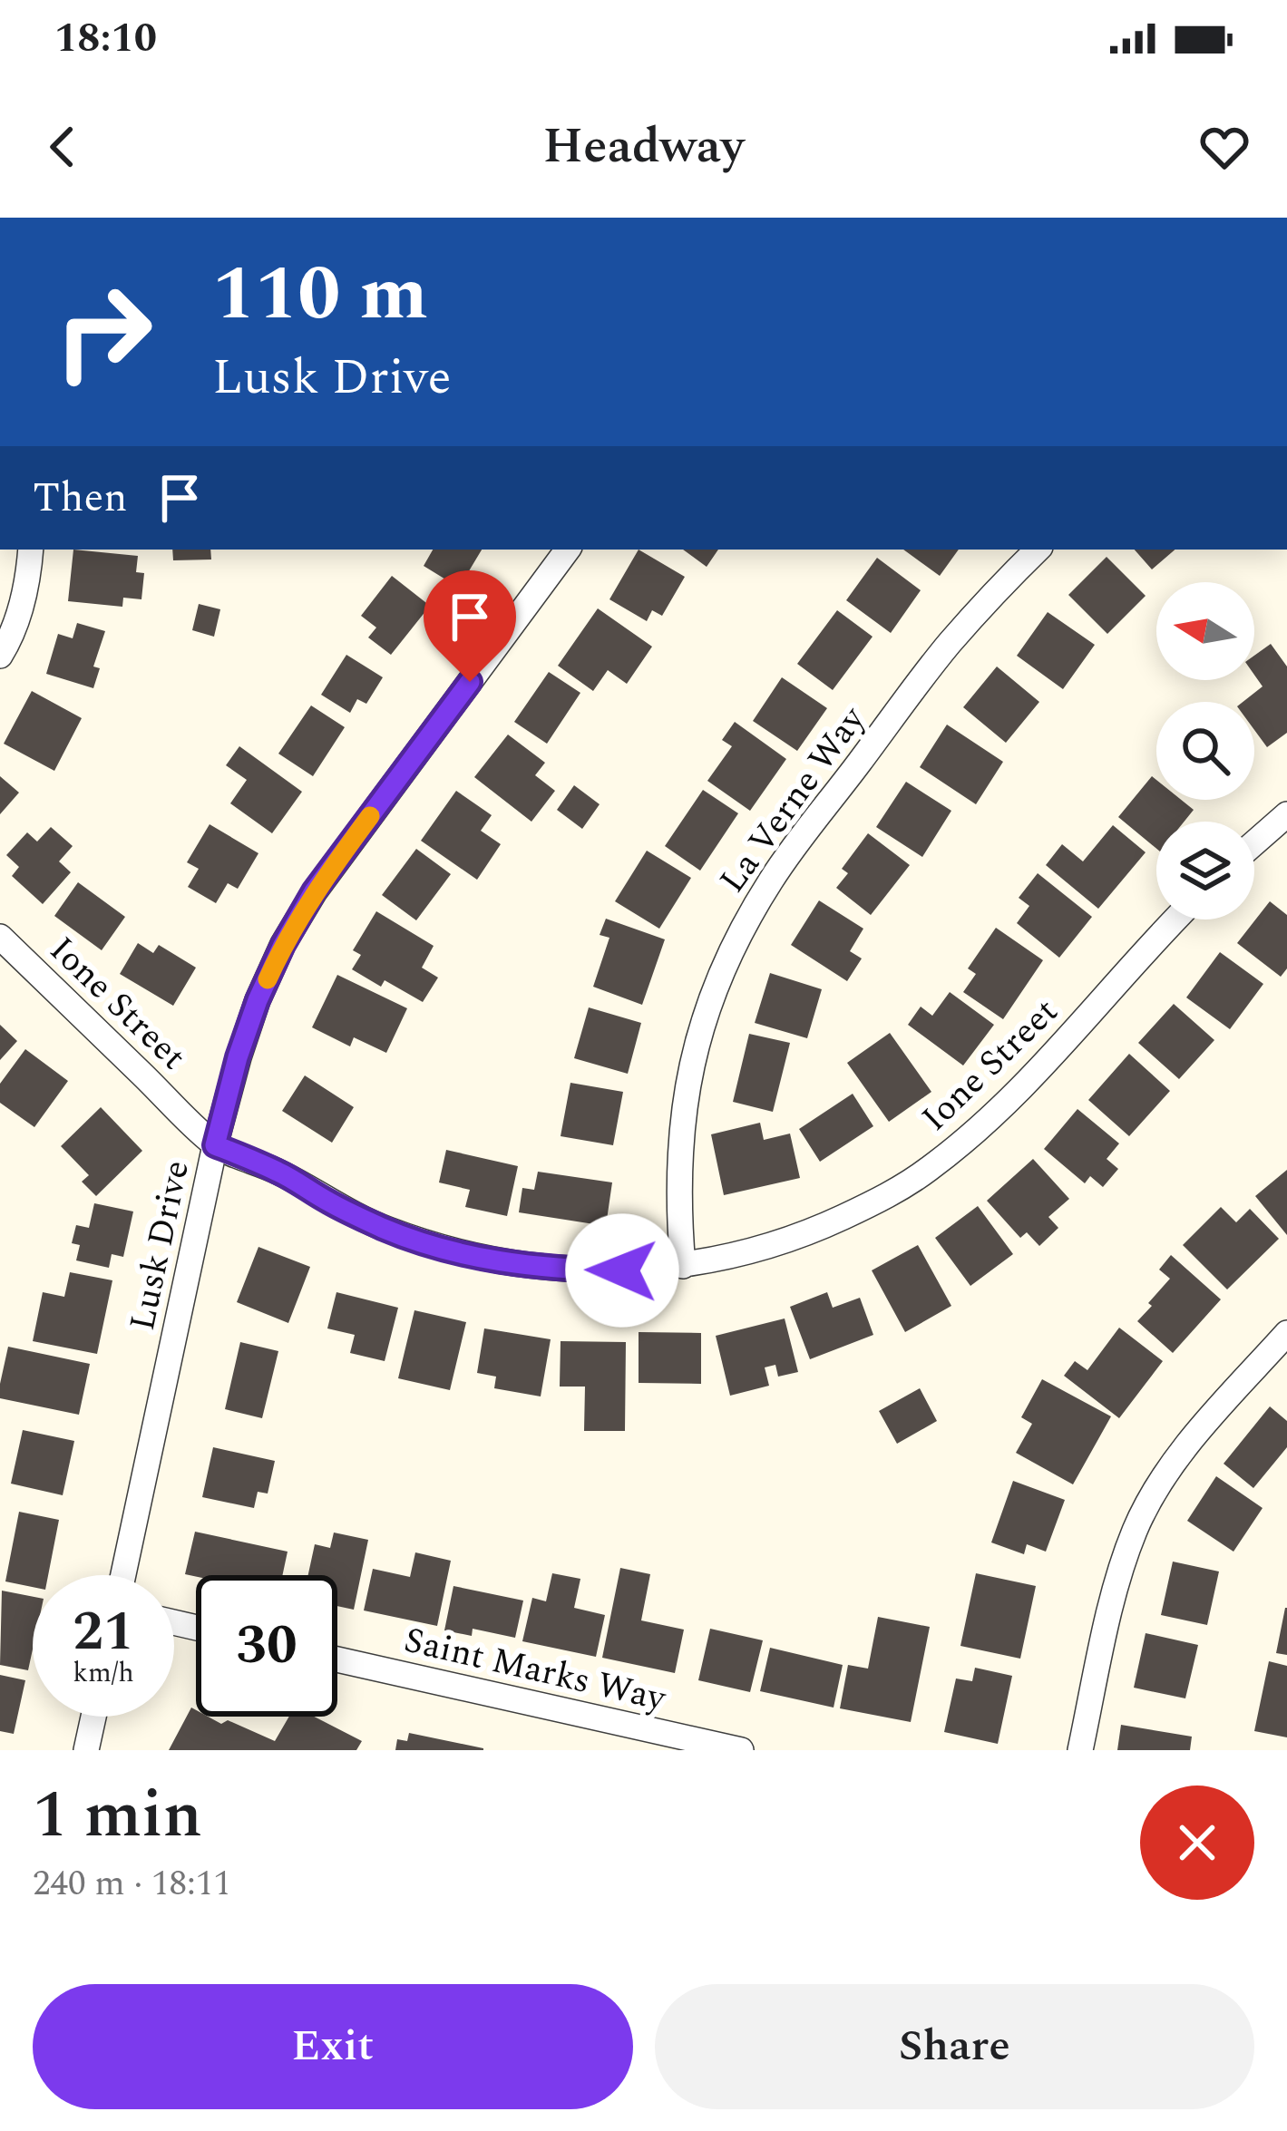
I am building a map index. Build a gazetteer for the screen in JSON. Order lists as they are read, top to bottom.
{
  "streets": {
    "street": [
      "La Verne Way",
      "Ione Street",
      "Lusk Drive",
      "Saint Marks Way"
    ]
  },
  "crossings": [
    ["La Verne Way", "Ione Street"],
    ["Ione Street", "Lusk Drive"]
  ],
  "north": "left",
  "page": {
    "status": "18:10",
    "header": "Headway",
    "turn": ["110 m", "Lusk Drive"],
    "then": "Then",
    "speed": "21 km/h",
    "limit": "30",
    "heading": ["1 min", "240 m · 18:11"],
    "buttons": ["Exit", "Share"]
  }
}
